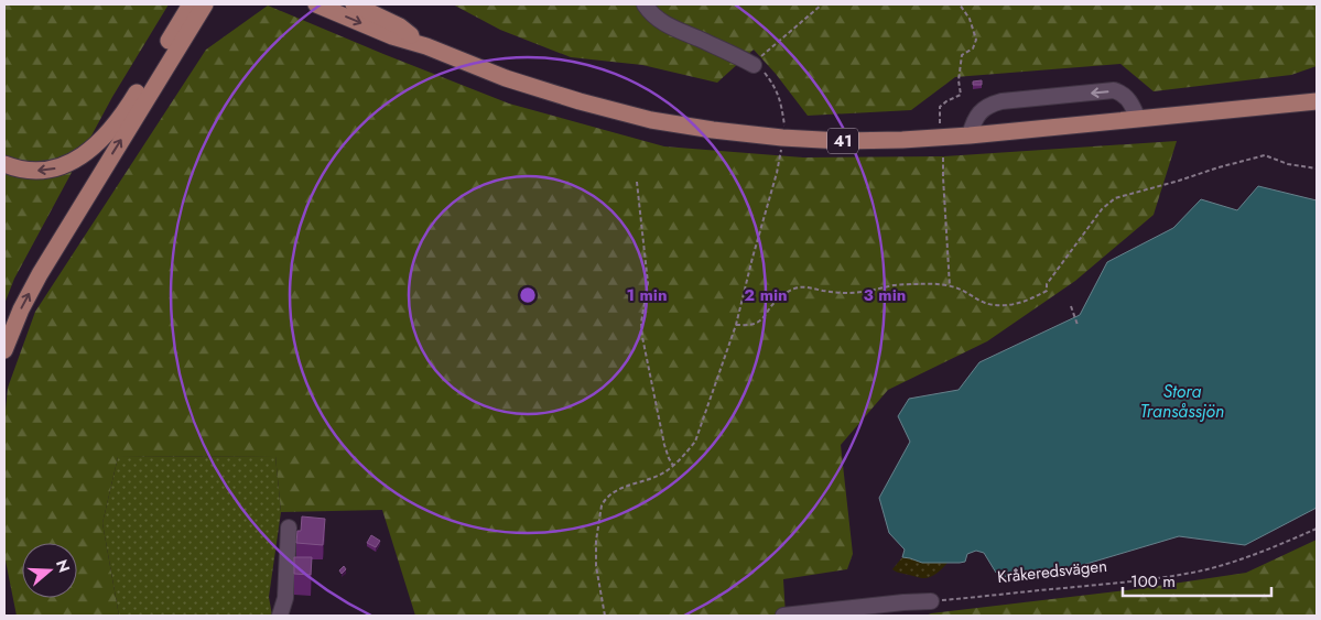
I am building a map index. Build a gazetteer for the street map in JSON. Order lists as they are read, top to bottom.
{
  "streets": {
    "main road": ["41"],
    "path": ["Kråkeredsvägen"]
  },
  "water": ["Stora Transåssjön"],
  "scale_bar": "100 m",
  "north": "right",
  "rings": ["1 min", "2 min", "3 min"]
}
